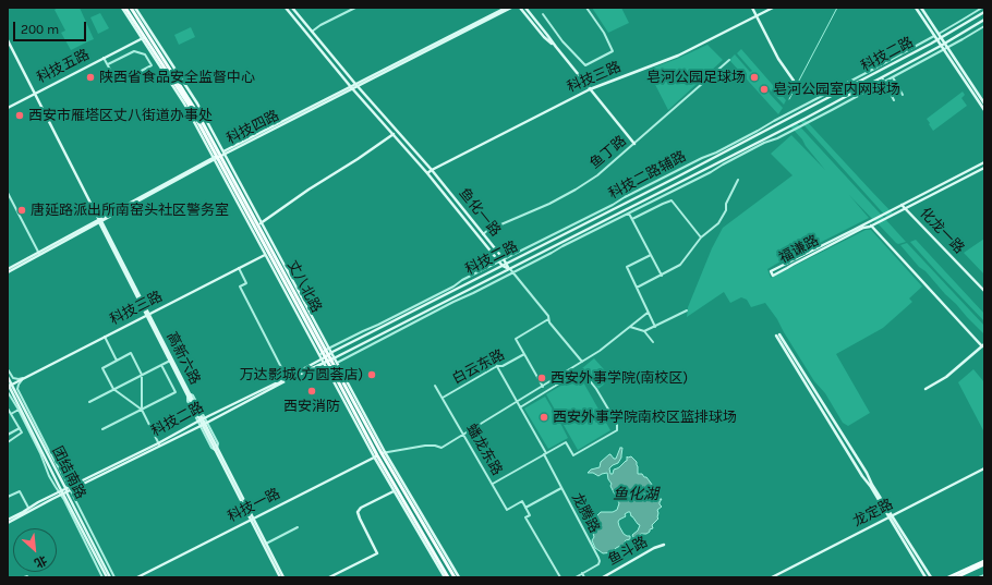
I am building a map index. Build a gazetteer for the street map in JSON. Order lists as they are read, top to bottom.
{
  "streets": {
    "main road": ["丈八北路"],
    "street": [
      "科技二路",
      "科技五路",
      "科技三路",
      "科技四路",
      "鱼丁路",
      "科技二路辅路",
      "鱼化一路",
      "化龙一路",
      "福谦路",
      "高新六路",
      "白云东路",
      "蟠龙东路",
      "团结南路",
      "科技一路",
      "龙腾路",
      "龙定路",
      "鱼斗路"
    ]
  },
  "crossings": [
    ["科技二路", "科技二路辅路"],
    ["科技二路", "鱼化一路"],
    ["科技二路", "丈八北路"],
    ["科技二路", "高新六路"],
    ["科技二路", "团结南路"],
    ["科技五路", "丈八北路"],
    ["科技五路", "高新六路"],
    ["科技三路", "鱼化一路"],
    ["科技三路", "丈八北路"],
    ["科技三路", "高新六路"],
    ["科技三路", "团结南路"],
    ["科技四路", "鱼化一路"],
    ["科技四路", "丈八北路"],
    ["科技四路", "高新六路"],
    ["鱼丁路", "鱼化一路"],
    ["科技二路辅路", "鱼化一路"],
    ["科技二路辅路", "丈八北路"],
    ["化龙一路", "福谦路"],
    ["丈八北路", "科技一路"],
    ["高新六路", "科技一路"],
    ["白云东路", "蟠龙东路"],
    ["白云东路", "龙腾路"]
  ],
  "water": ["鱼化湖"],
  "places": [
    "陕西省食品安全监督中心",
    "皂河公园足球场",
    "皂河公园室内网球场",
    "西安市雁塔区丈八街道办事处",
    "唐延路派出所南窑头社区警务室",
    "万达影城(方圆荟店)",
    "西安外事学院(南校区)",
    "西安消防",
    "西安外事学院南校区篮排球场"
  ],
  "scale_bar": "200 m",
  "north": "bottom right"
}
